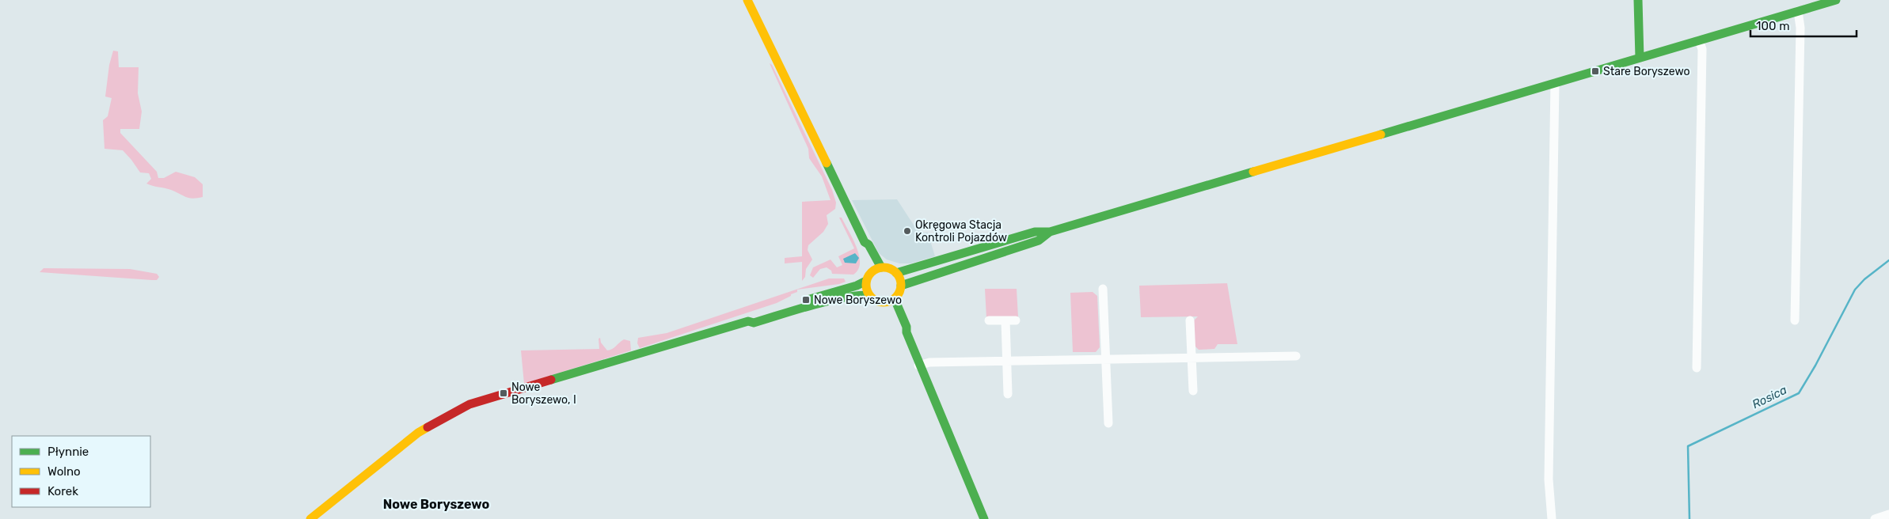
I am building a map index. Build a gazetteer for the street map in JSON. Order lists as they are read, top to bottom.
{
  "districts": ["Nowe Boryszewo"],
  "water": ["Rosica"],
  "places": {
    "transit": ["Stare Boryszewo", "Nowe Boryszewo", "Nowe Boryszewo, I"],
    "other": ["Okręgowa Stacja Kontroli Pojazdów"]
  },
  "legend": ["Płynnie", "Wolno", "Korek"],
  "scale_bar": "100 m"
}
